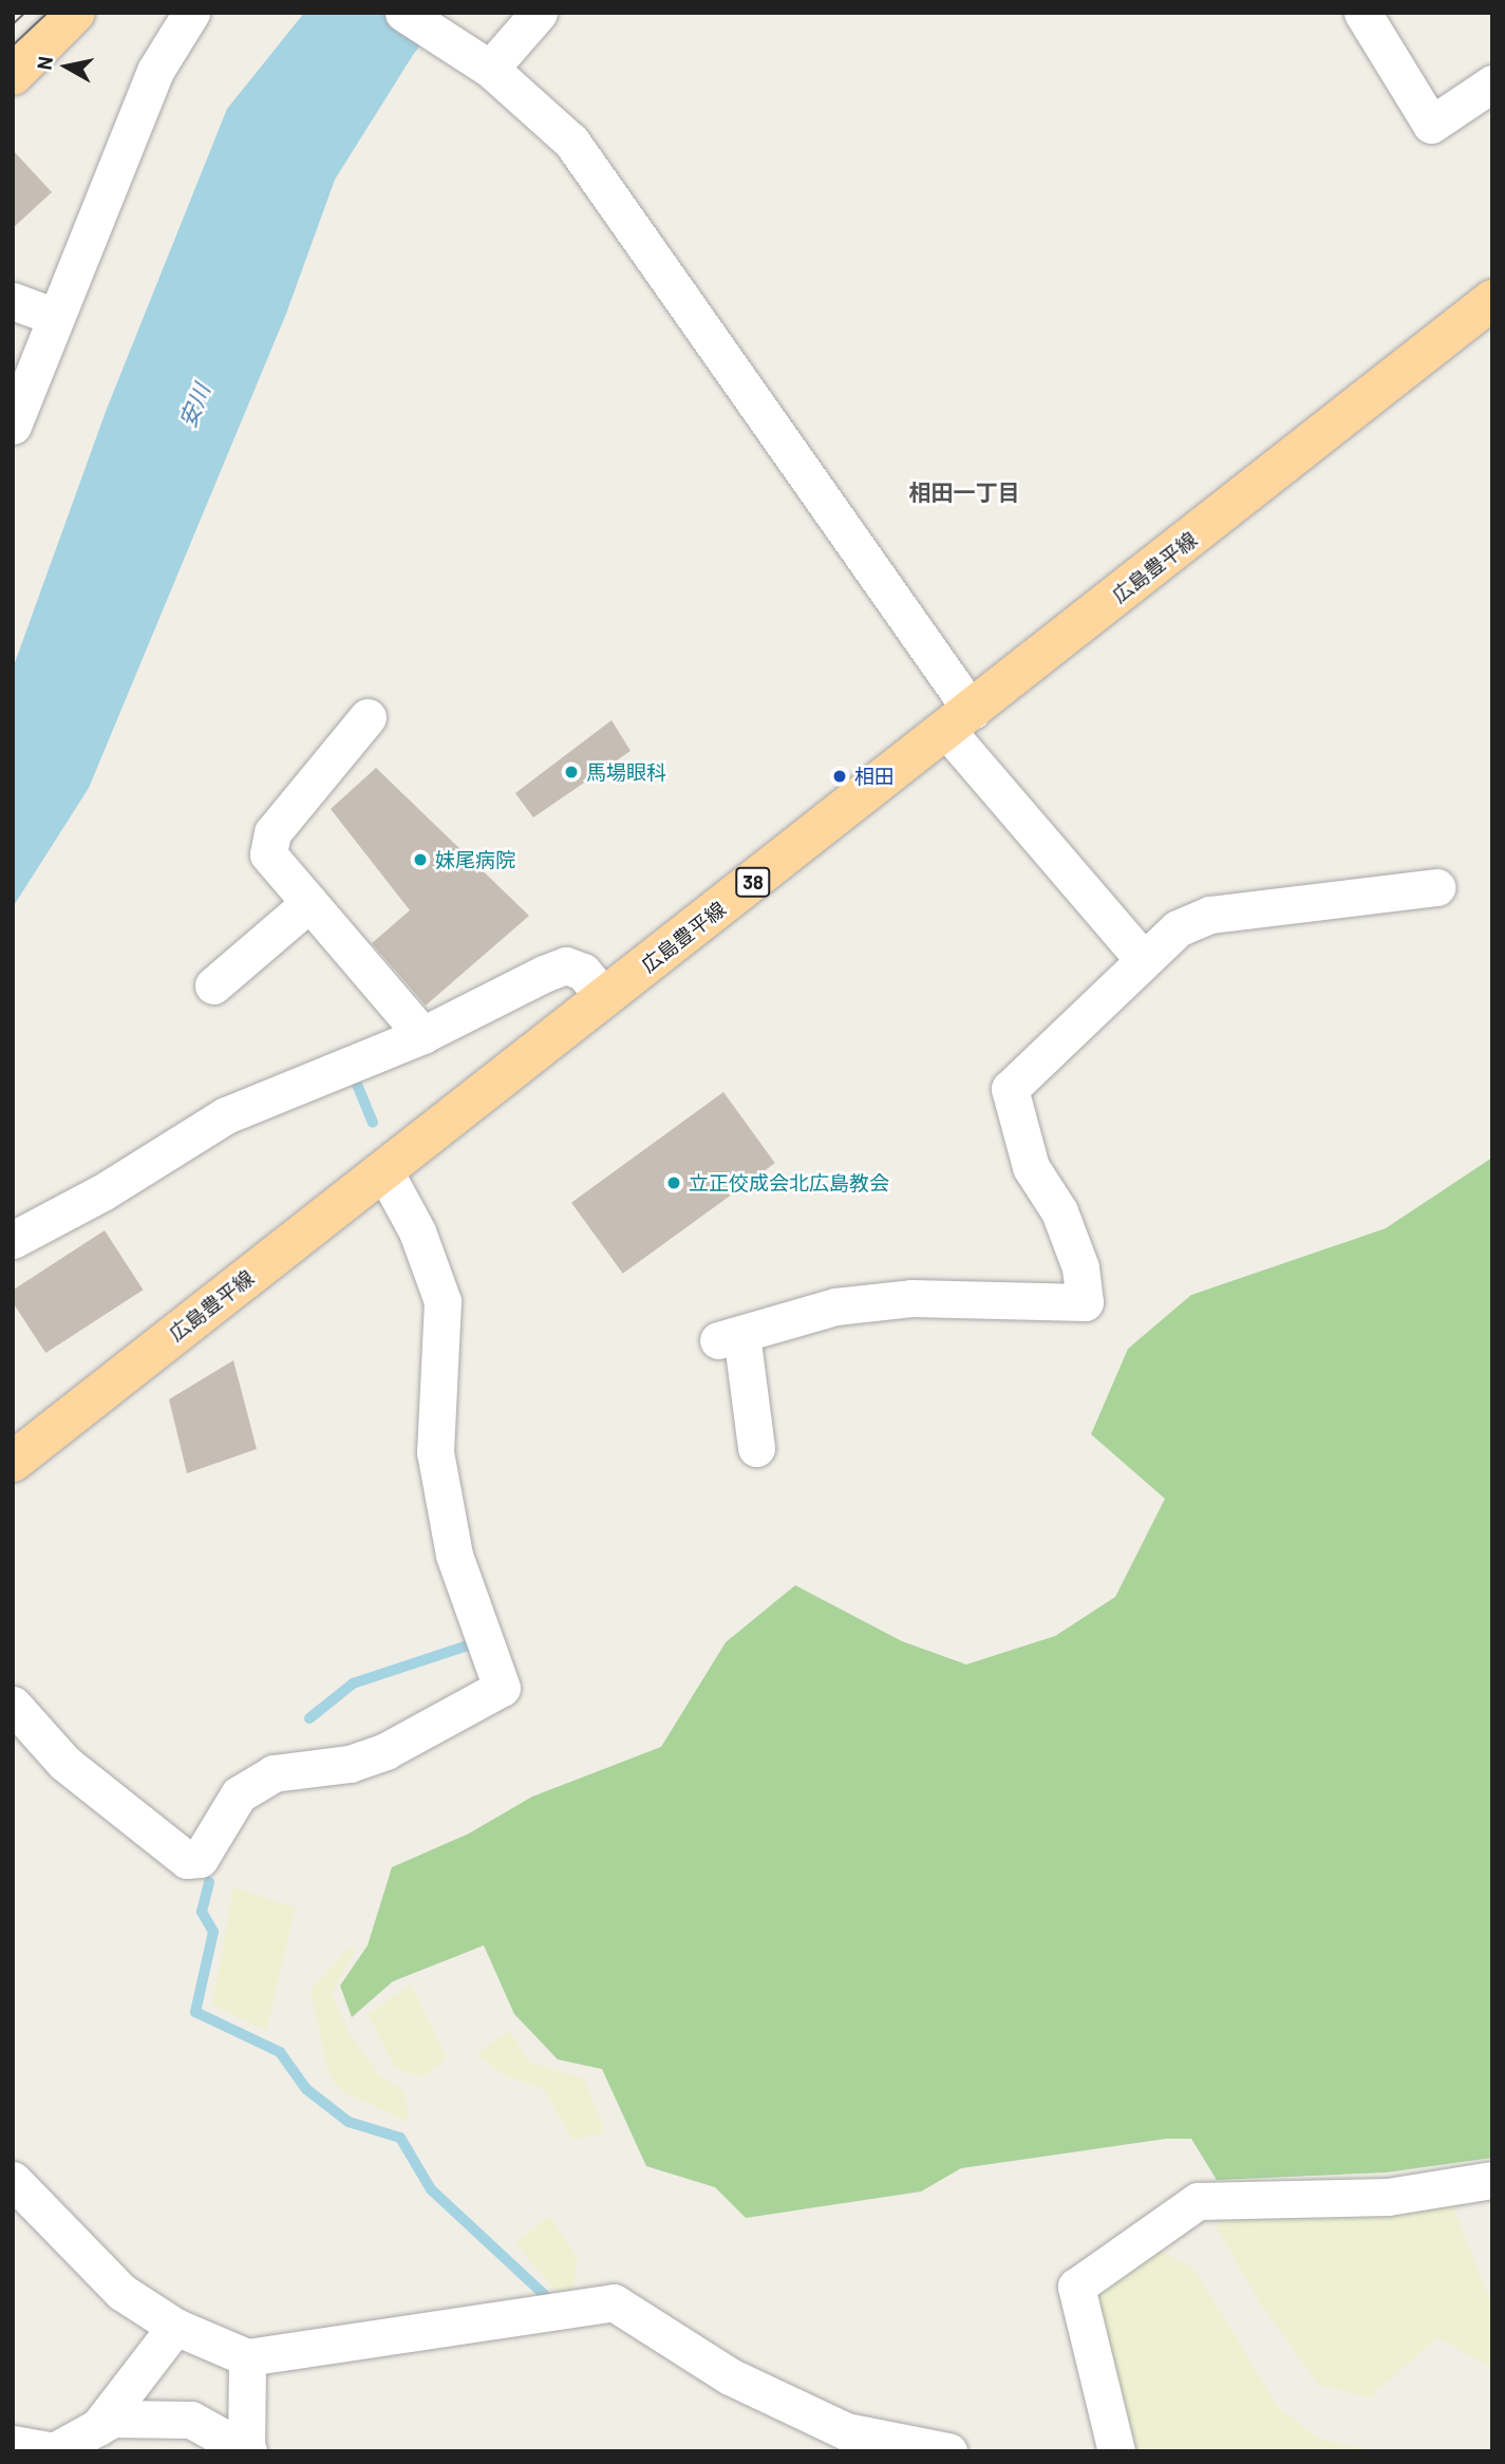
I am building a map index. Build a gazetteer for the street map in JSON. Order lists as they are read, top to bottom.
{
  "streets": {
    "main road": ["広島豊平線", "38"]
  },
  "districts": ["相田一丁目"],
  "water": ["安川"],
  "places": [
    "馬場眼科",
    "相田",
    "妹尾病院",
    "立正佼成会北広島教会"
  ],
  "north": "left"
}
